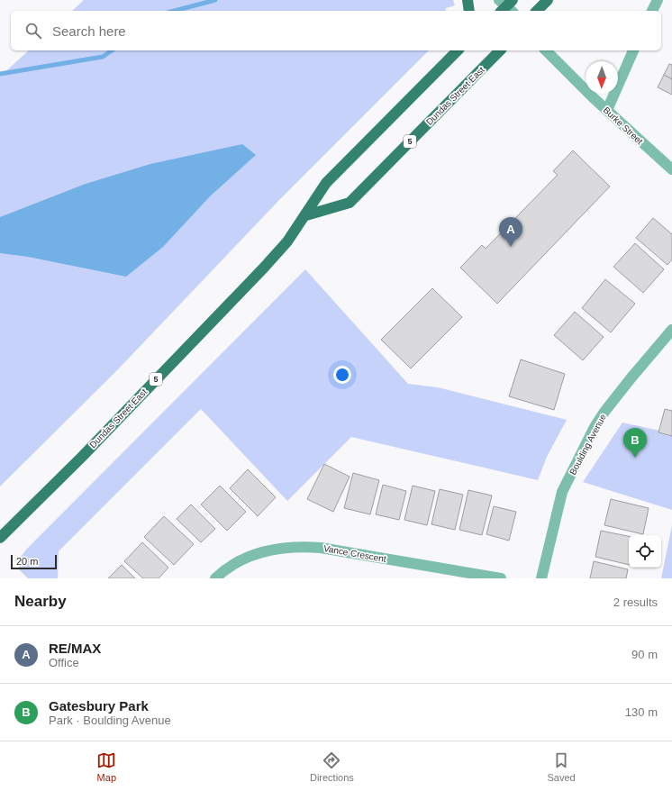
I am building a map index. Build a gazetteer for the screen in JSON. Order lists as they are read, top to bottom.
{
  "streets": {
    "main road": ["Dundas Street East", "5"],
    "street": ["Burke Street", "Boulding Avenue", "Vance Crescent"]
  },
  "scale_bar": "20 m",
  "north": "bottom",
  "page": {
    "search": "Search here",
    "pins": ["A", "B"],
    "scale": "20 m",
    "heading": ["Nearby", "2 results"],
    "list": [
      {
        "mark": "A",
        "name": "RE/MAX",
        "note": "Office",
        "value": "90 m"
      },
      {
        "mark": "B",
        "name": "Gatesbury Park",
        "note": "Park · Boulding Avenue",
        "value": "130 m"
      }
    ],
    "nav": ["Map", "Directions", "Saved"]
  }
}
